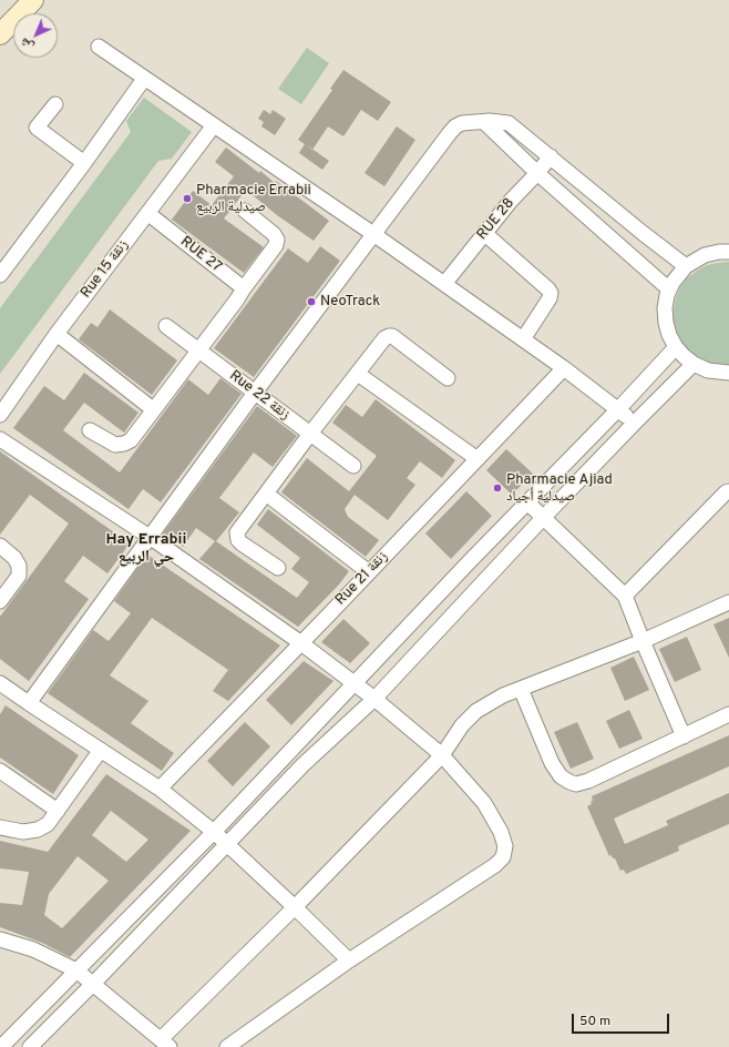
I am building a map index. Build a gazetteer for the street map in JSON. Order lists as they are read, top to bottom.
{
  "streets": {
    "street": [
      "RUE 28",
      "RUE 27",
      "Rue 15 زنقة",
      "Rue 22 زنقة",
      "Rue 21 زنقة"
    ]
  },
  "crossings": [
    ["RUE 27", "Rue 15 زنقة"]
  ],
  "districts": ["Hay Errabii حي الربيع"],
  "places": ["Pharmacie Errabii صيدلية الربيع", "NeoTrack", "Pharmacie Ajiad صيدلية أجياد"],
  "scale_bar": "50 m",
  "north": "bottom left"
}
